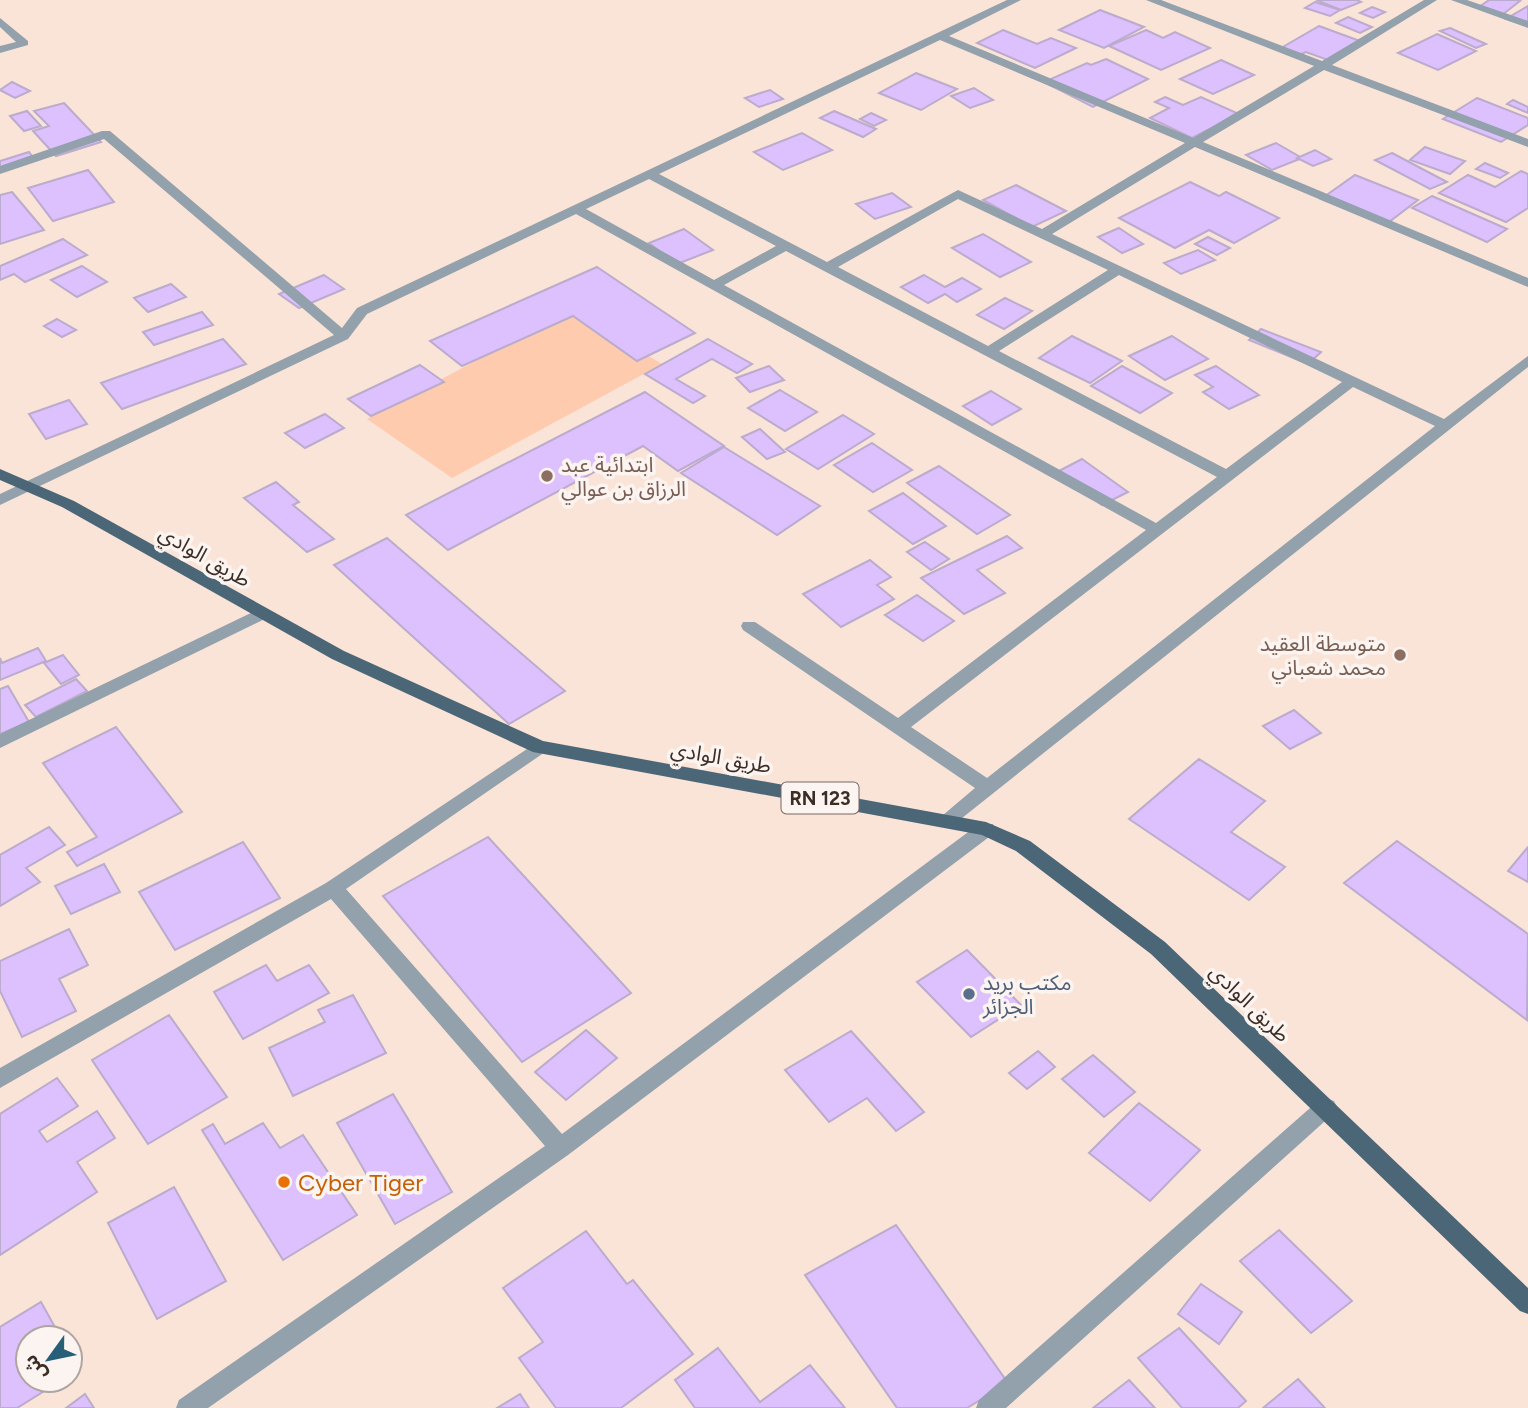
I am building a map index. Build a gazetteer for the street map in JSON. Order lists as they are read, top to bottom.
{
  "streets": {
    "main road": ["طريق الوادي", "RN 123"]
  },
  "places": [
    "ابتدائية عبد الرزاق بن عوالي",
    "متوسطة العقيد محمد شعباني",
    "مكتب بريد الجزائر",
    "Cyber Tiger"
  ],
  "north": "bottom left"
}
